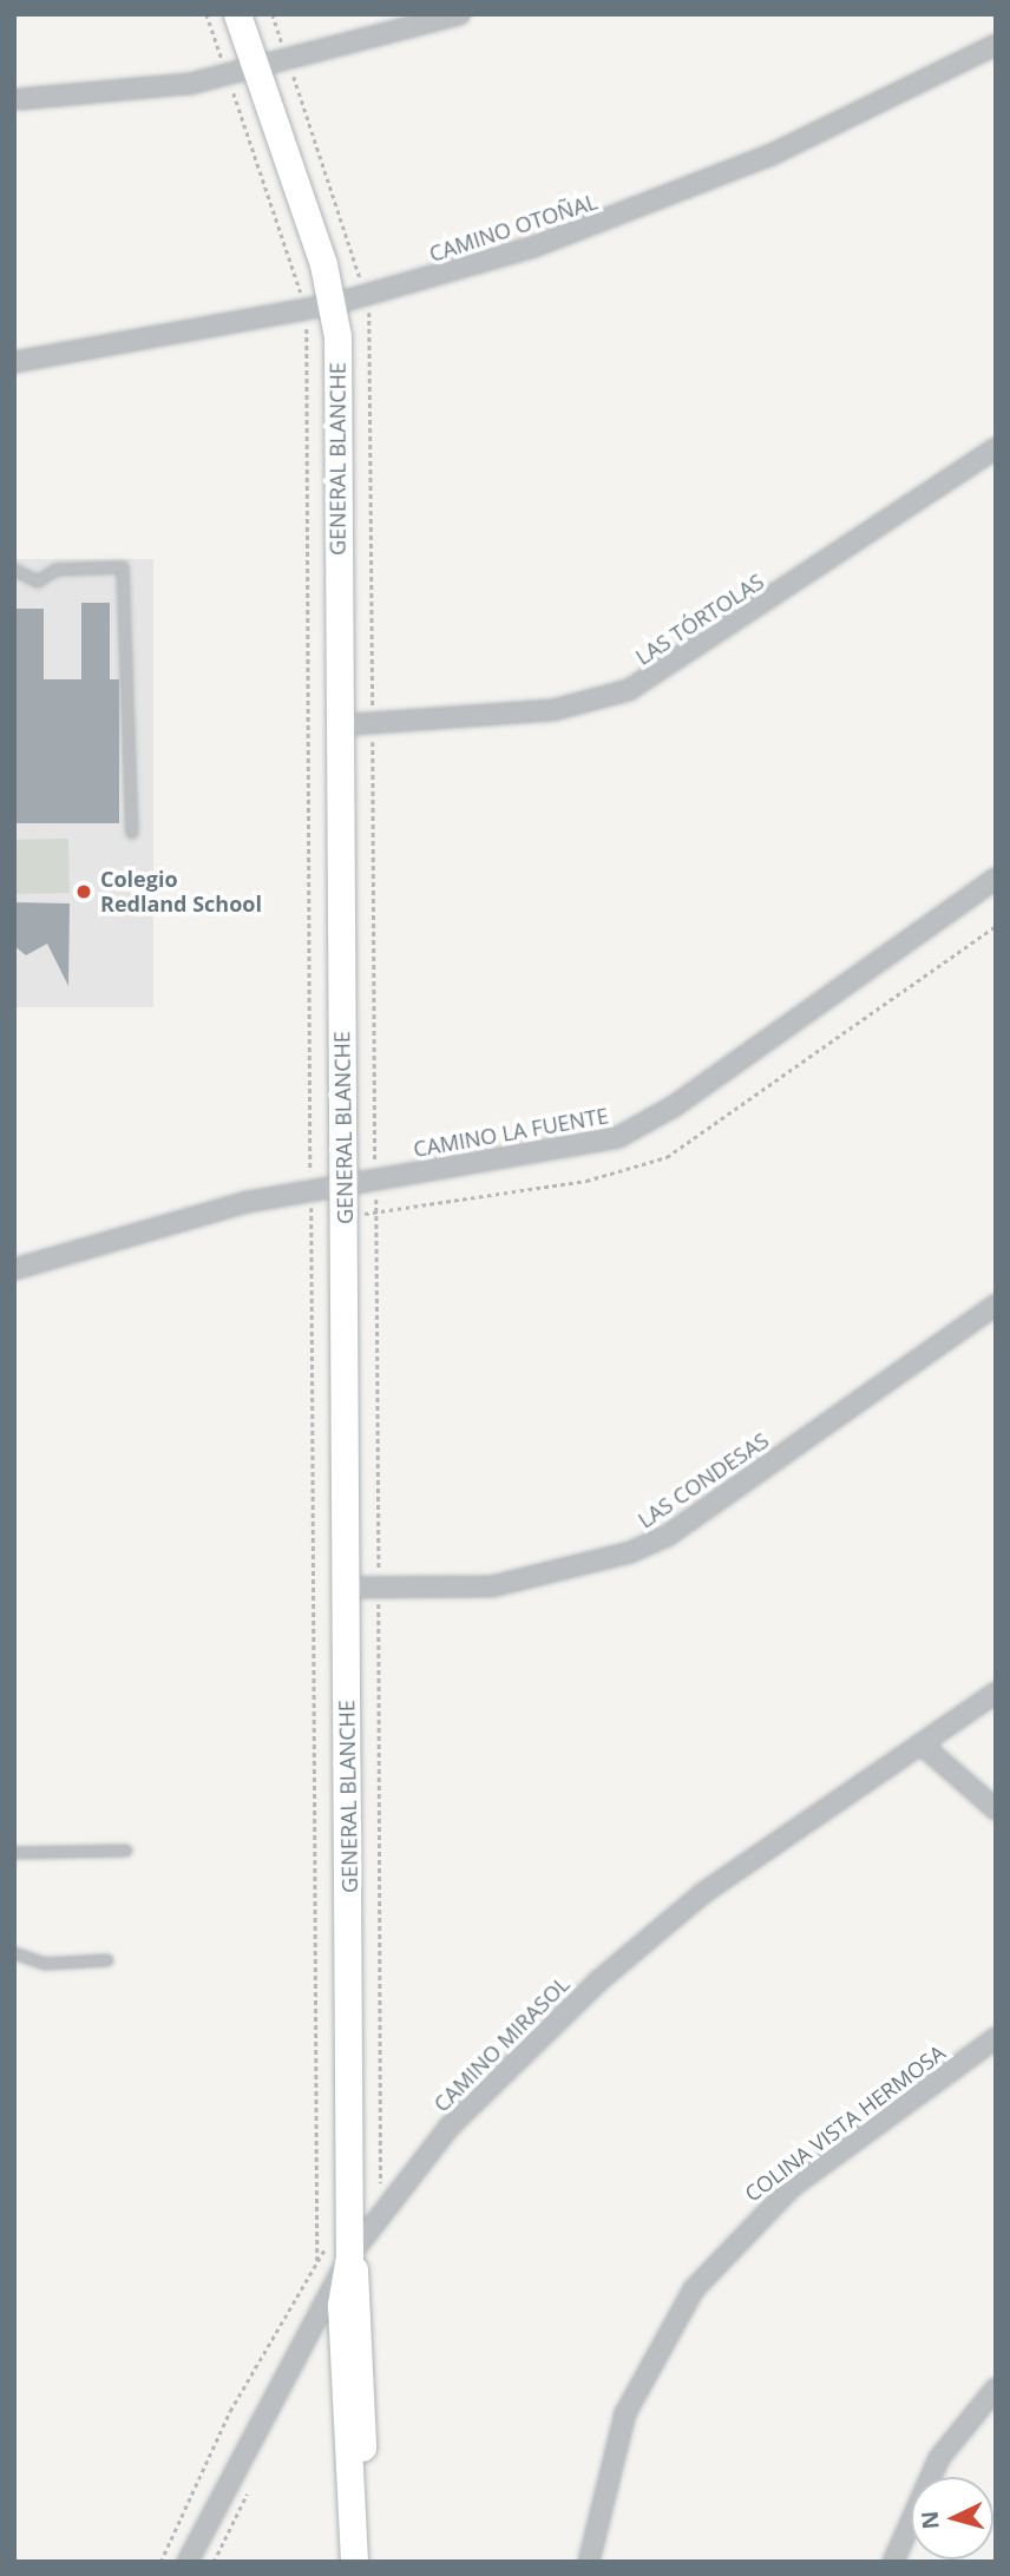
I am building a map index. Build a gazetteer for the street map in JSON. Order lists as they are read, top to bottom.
{
  "streets": {
    "main road": ["GENERAL BLANCHE"],
    "street": [
      "CAMINO OTOÑAL",
      "LAS TÓRTOLAS",
      "CAMINO LA FUENTE",
      "LAS CONDESAS",
      "CAMINO MIRASOL",
      "COLINA VISTA HERMOSA"
    ]
  },
  "crossings": [
    ["CAMINO OTOÑAL", "GENERAL BLANCHE"],
    ["GENERAL BLANCHE", "LAS TÓRTOLAS"],
    ["GENERAL BLANCHE", "CAMINO LA FUENTE"],
    ["GENERAL BLANCHE", "LAS CONDESAS"],
    ["GENERAL BLANCHE", "CAMINO MIRASOL"]
  ],
  "places": ["Colegio Redland School"],
  "north": "left"
}
